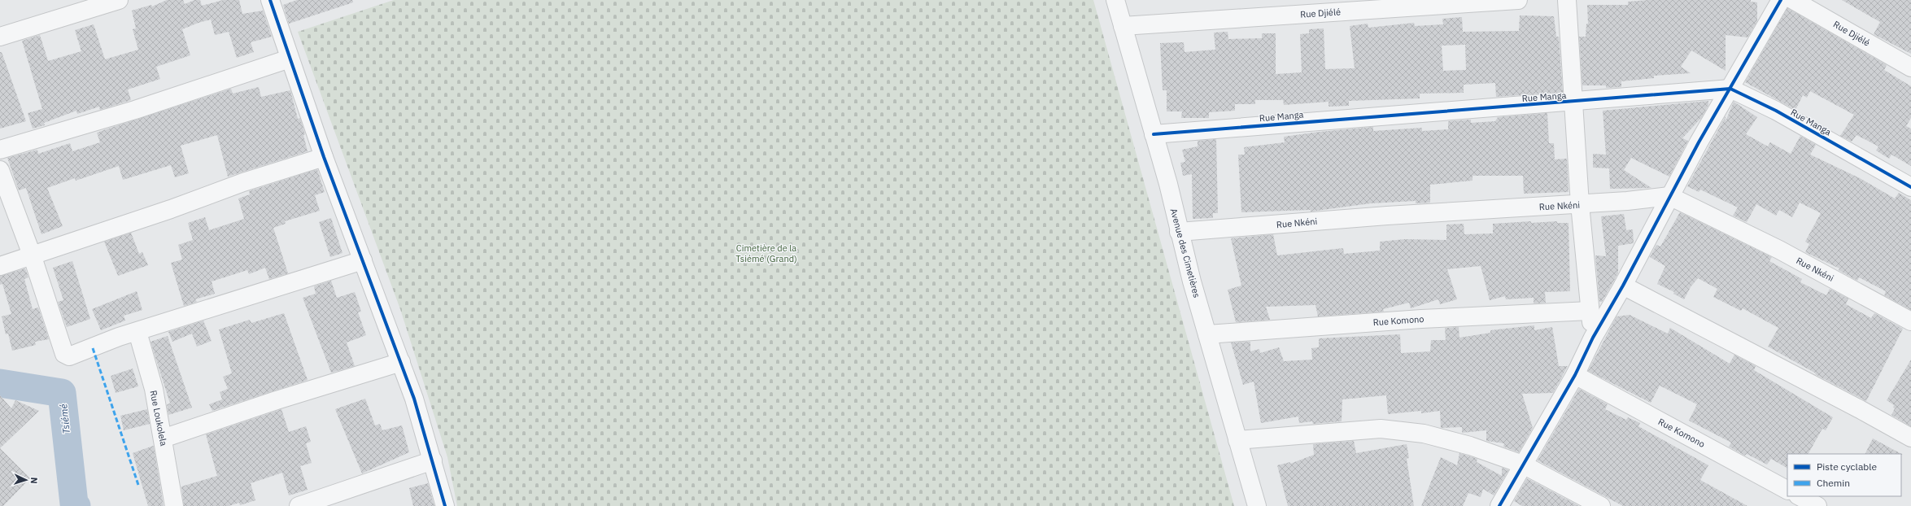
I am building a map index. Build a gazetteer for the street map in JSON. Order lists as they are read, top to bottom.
{
  "streets": {
    "street": [
      "Rue Djiélé",
      "Rue Manga",
      "Rue Nkéni",
      "Avenue des Cimetières",
      "Rue Komono",
      "Rue Loukolela"
    ]
  },
  "crossings": [
    ["Rue Djiélé", "Avenue des Cimetières"],
    ["Rue Manga", "Avenue des Cimetières"],
    ["Rue Nkéni", "Avenue des Cimetières"],
    ["Avenue des Cimetières", "Rue Komono"]
  ],
  "water": ["Tsiémé"],
  "parks": ["Cimetière de la Tsiémé (Grand)"],
  "legend": ["Piste cyclable", "Chemin"],
  "north": "right"
}
